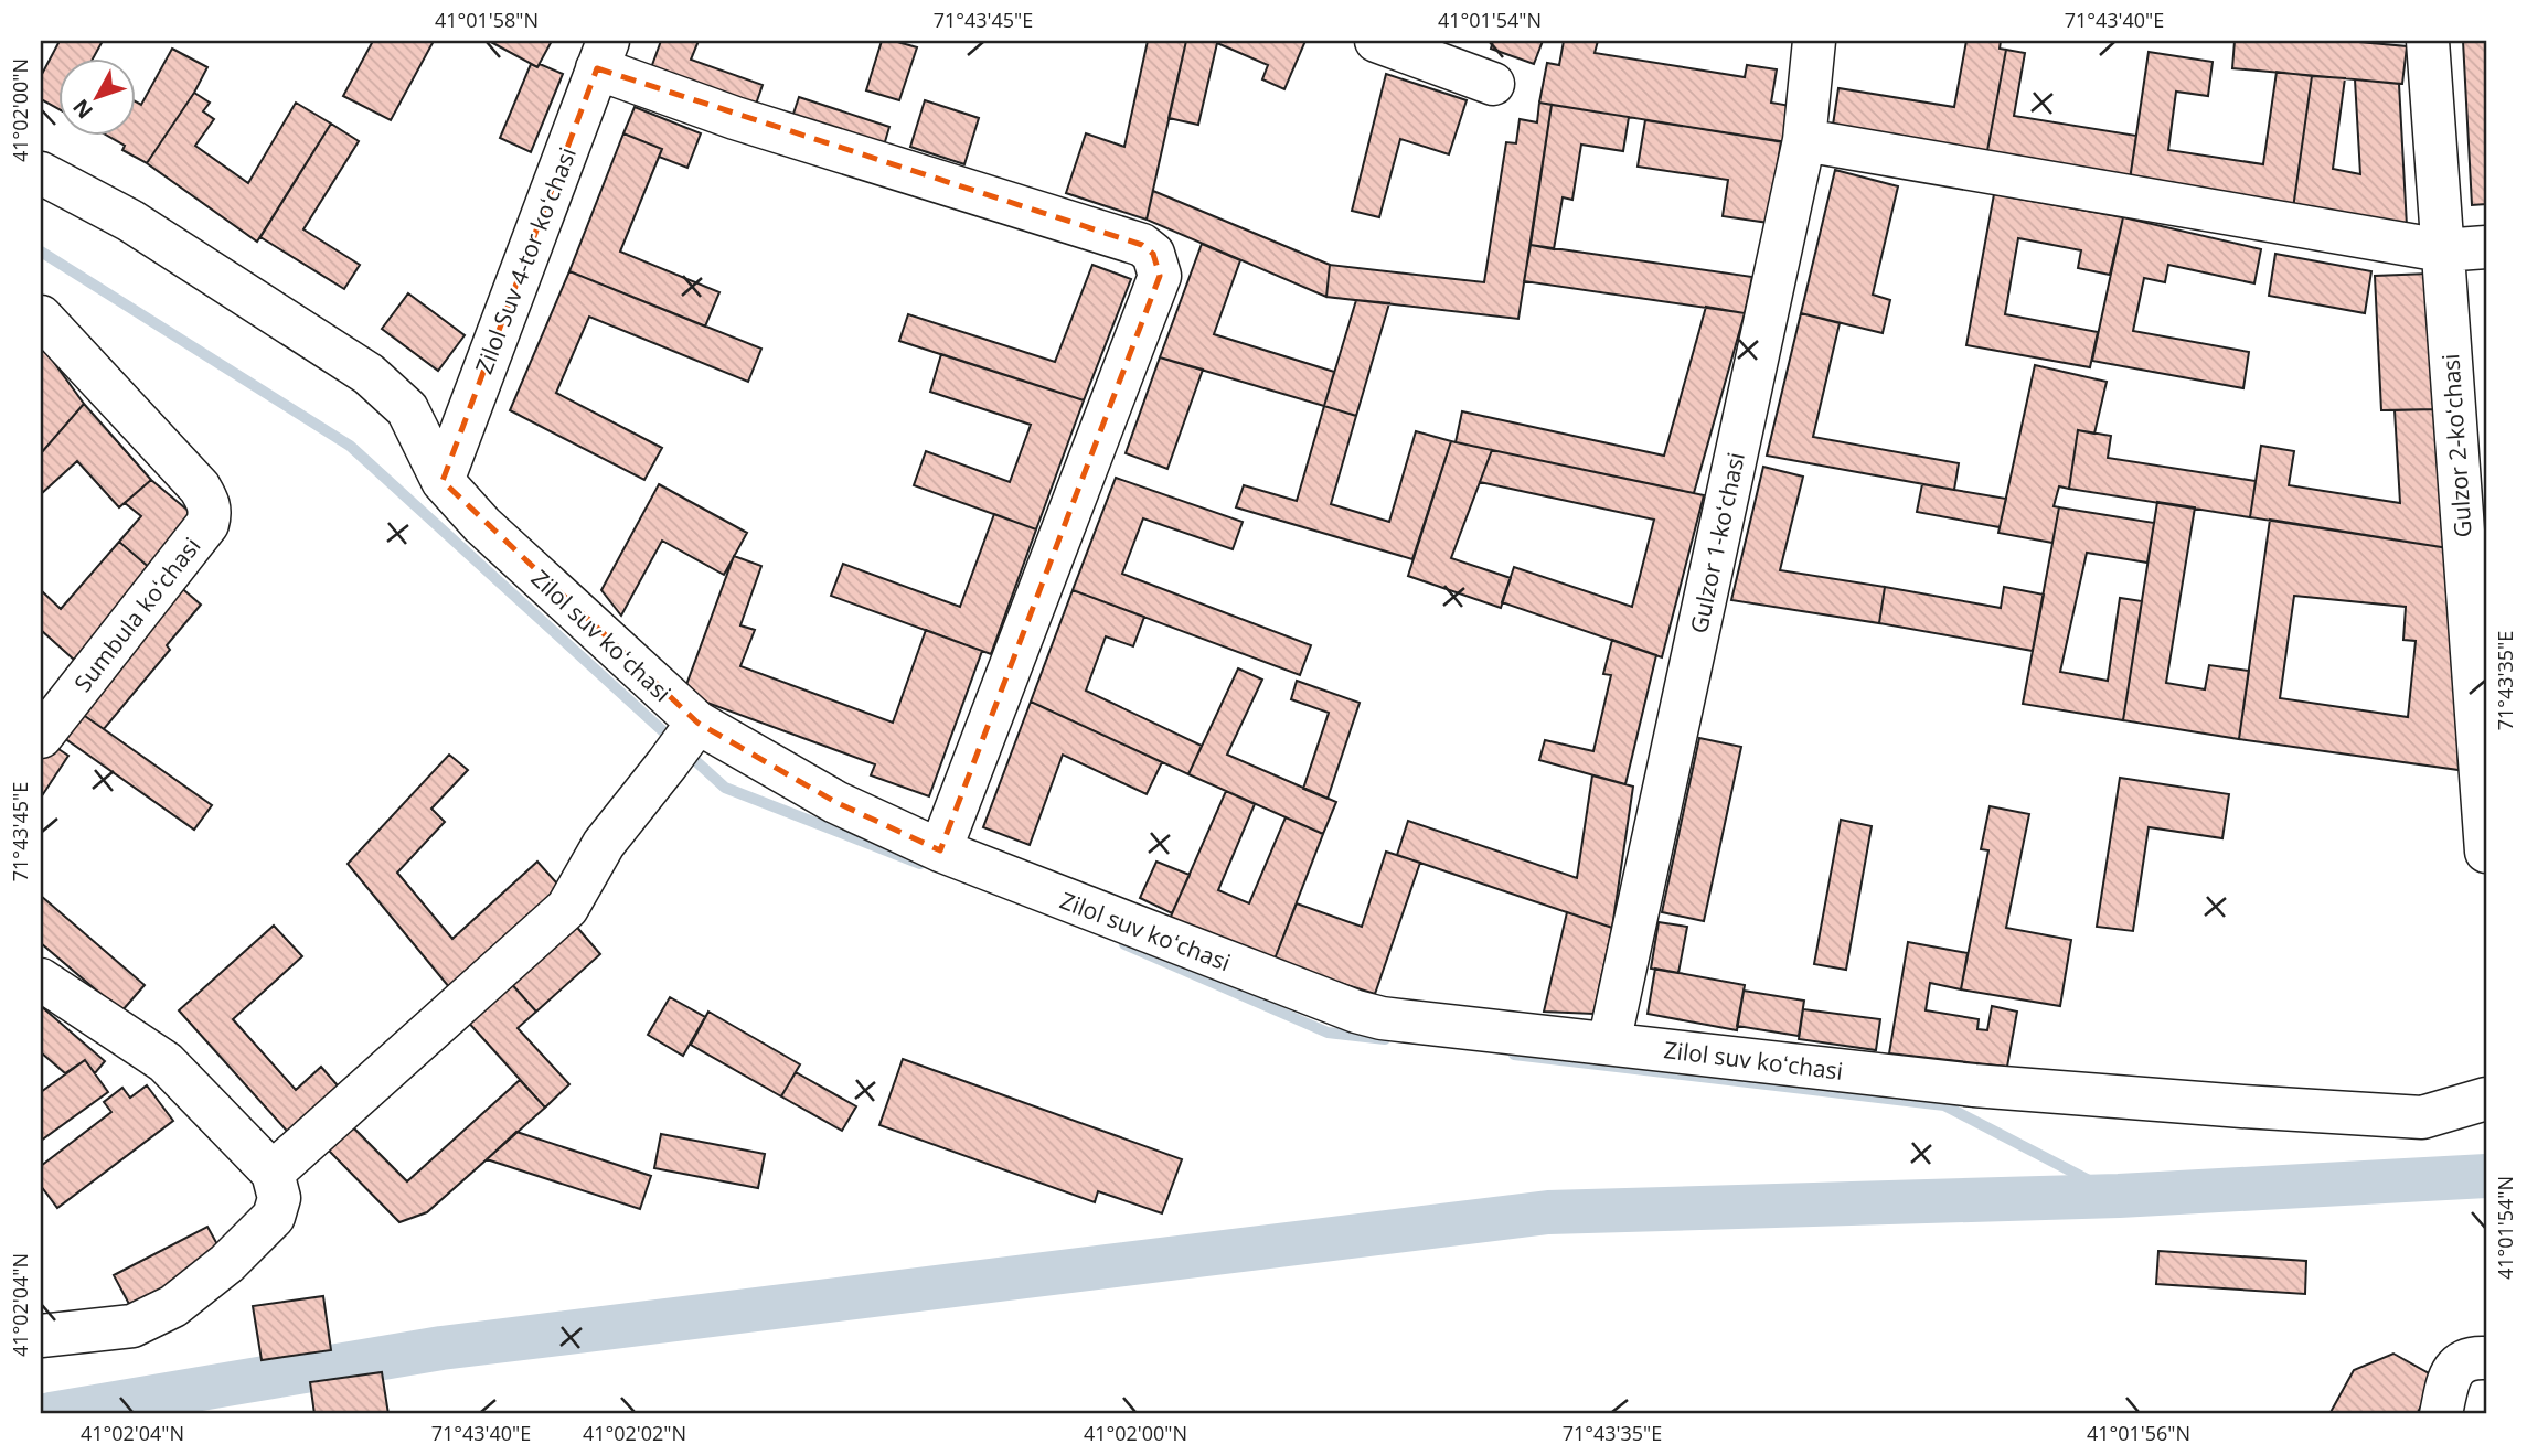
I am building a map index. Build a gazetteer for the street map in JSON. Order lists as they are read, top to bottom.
{
  "streets": {
    "street": [
      "Zilol Suv 4-tor koʻchasi",
      "Gulzor 2-koʻchasi",
      "Gulzor 1-koʻchasi",
      "Sumbula koʻchasi",
      "Zilol suv koʻchasi"
    ]
  },
  "crossings": [
    ["Zilol Suv 4-tor koʻchasi", "Zilol suv koʻchasi"],
    ["Gulzor 1-koʻchasi", "Zilol suv koʻchasi"]
  ],
  "north": "bottom left",
  "coordinates": [
    "41°01'58\"N",
    "71°43'45\"E",
    "41°01'54\"N",
    "71°43'40\"E",
    "41°02'00\"N",
    "71°43'35\"E",
    "41°02'04\"N",
    "41°02'02\"N",
    "41°01'56\"N"
  ]
}
